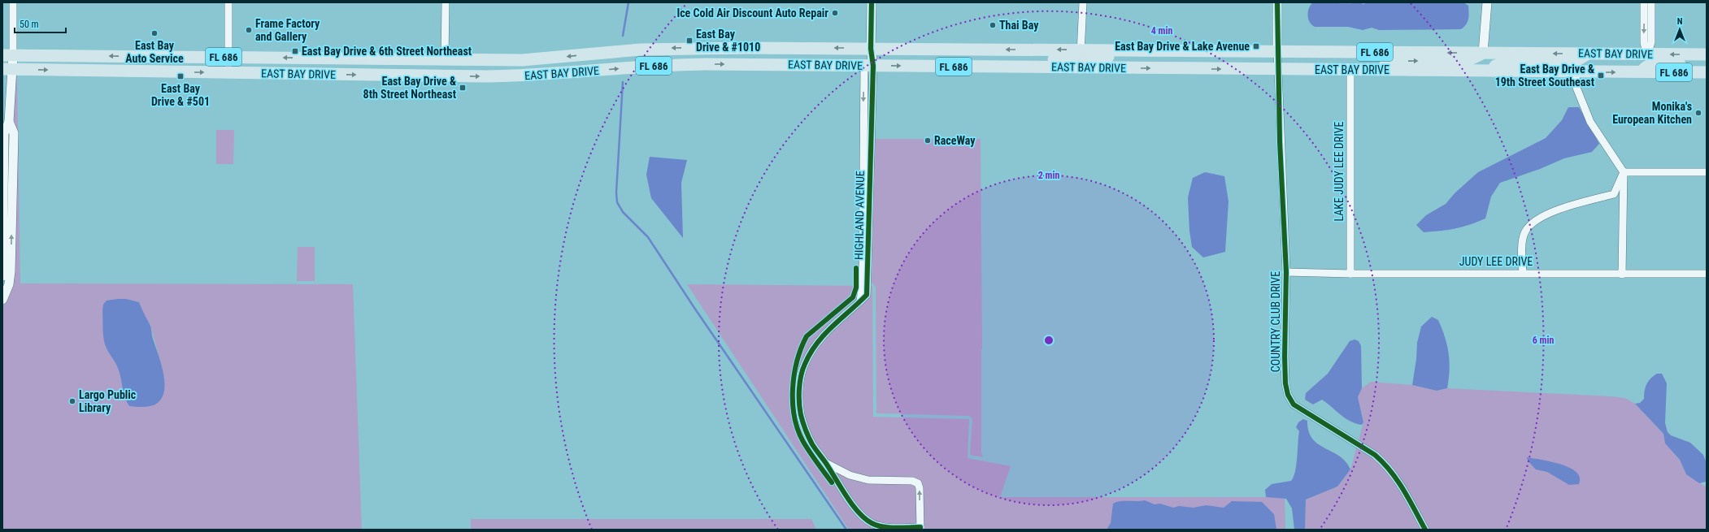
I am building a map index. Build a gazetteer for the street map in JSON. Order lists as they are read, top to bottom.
{
  "streets": {
    "main road": ["FL 686", "EAST BAY DRIVE"],
    "street": [
      "LAKE JUDY LEE DRIVE",
      "HIGHLAND AVENUE",
      "JUDY LEE DRIVE",
      "COUNTRY CLUB DRIVE"
    ]
  },
  "crossings": [
    ["EAST BAY DRIVE", "LAKE JUDY LEE DRIVE"],
    ["EAST BAY DRIVE", "HIGHLAND AVENUE"],
    ["EAST BAY DRIVE", "COUNTRY CLUB DRIVE"],
    ["LAKE JUDY LEE DRIVE", "JUDY LEE DRIVE"],
    ["JUDY LEE DRIVE", "COUNTRY CLUB DRIVE"]
  ],
  "places": {
    "other": [
      "Ice Cold Air Discount Auto Repair",
      "Thai Bay",
      "Frame Factory and Gallery",
      "East Bay Auto Service",
      "Monika's European Kitchen",
      "RaceWay",
      "Largo Public Library"
    ],
    "transit": [
      "East Bay Drive & #1010",
      "East Bay Drive & Lake Avenue",
      "East Bay Drive & 6th Street Northeast",
      "East Bay Drive & 19th Street Southeast",
      "East Bay Drive & #501",
      "East Bay Drive & 8th Street Northeast"
    ]
  },
  "scale_bar": "50 m",
  "north": "top",
  "rings": ["4 min", "2 min", "6 min"]
}
